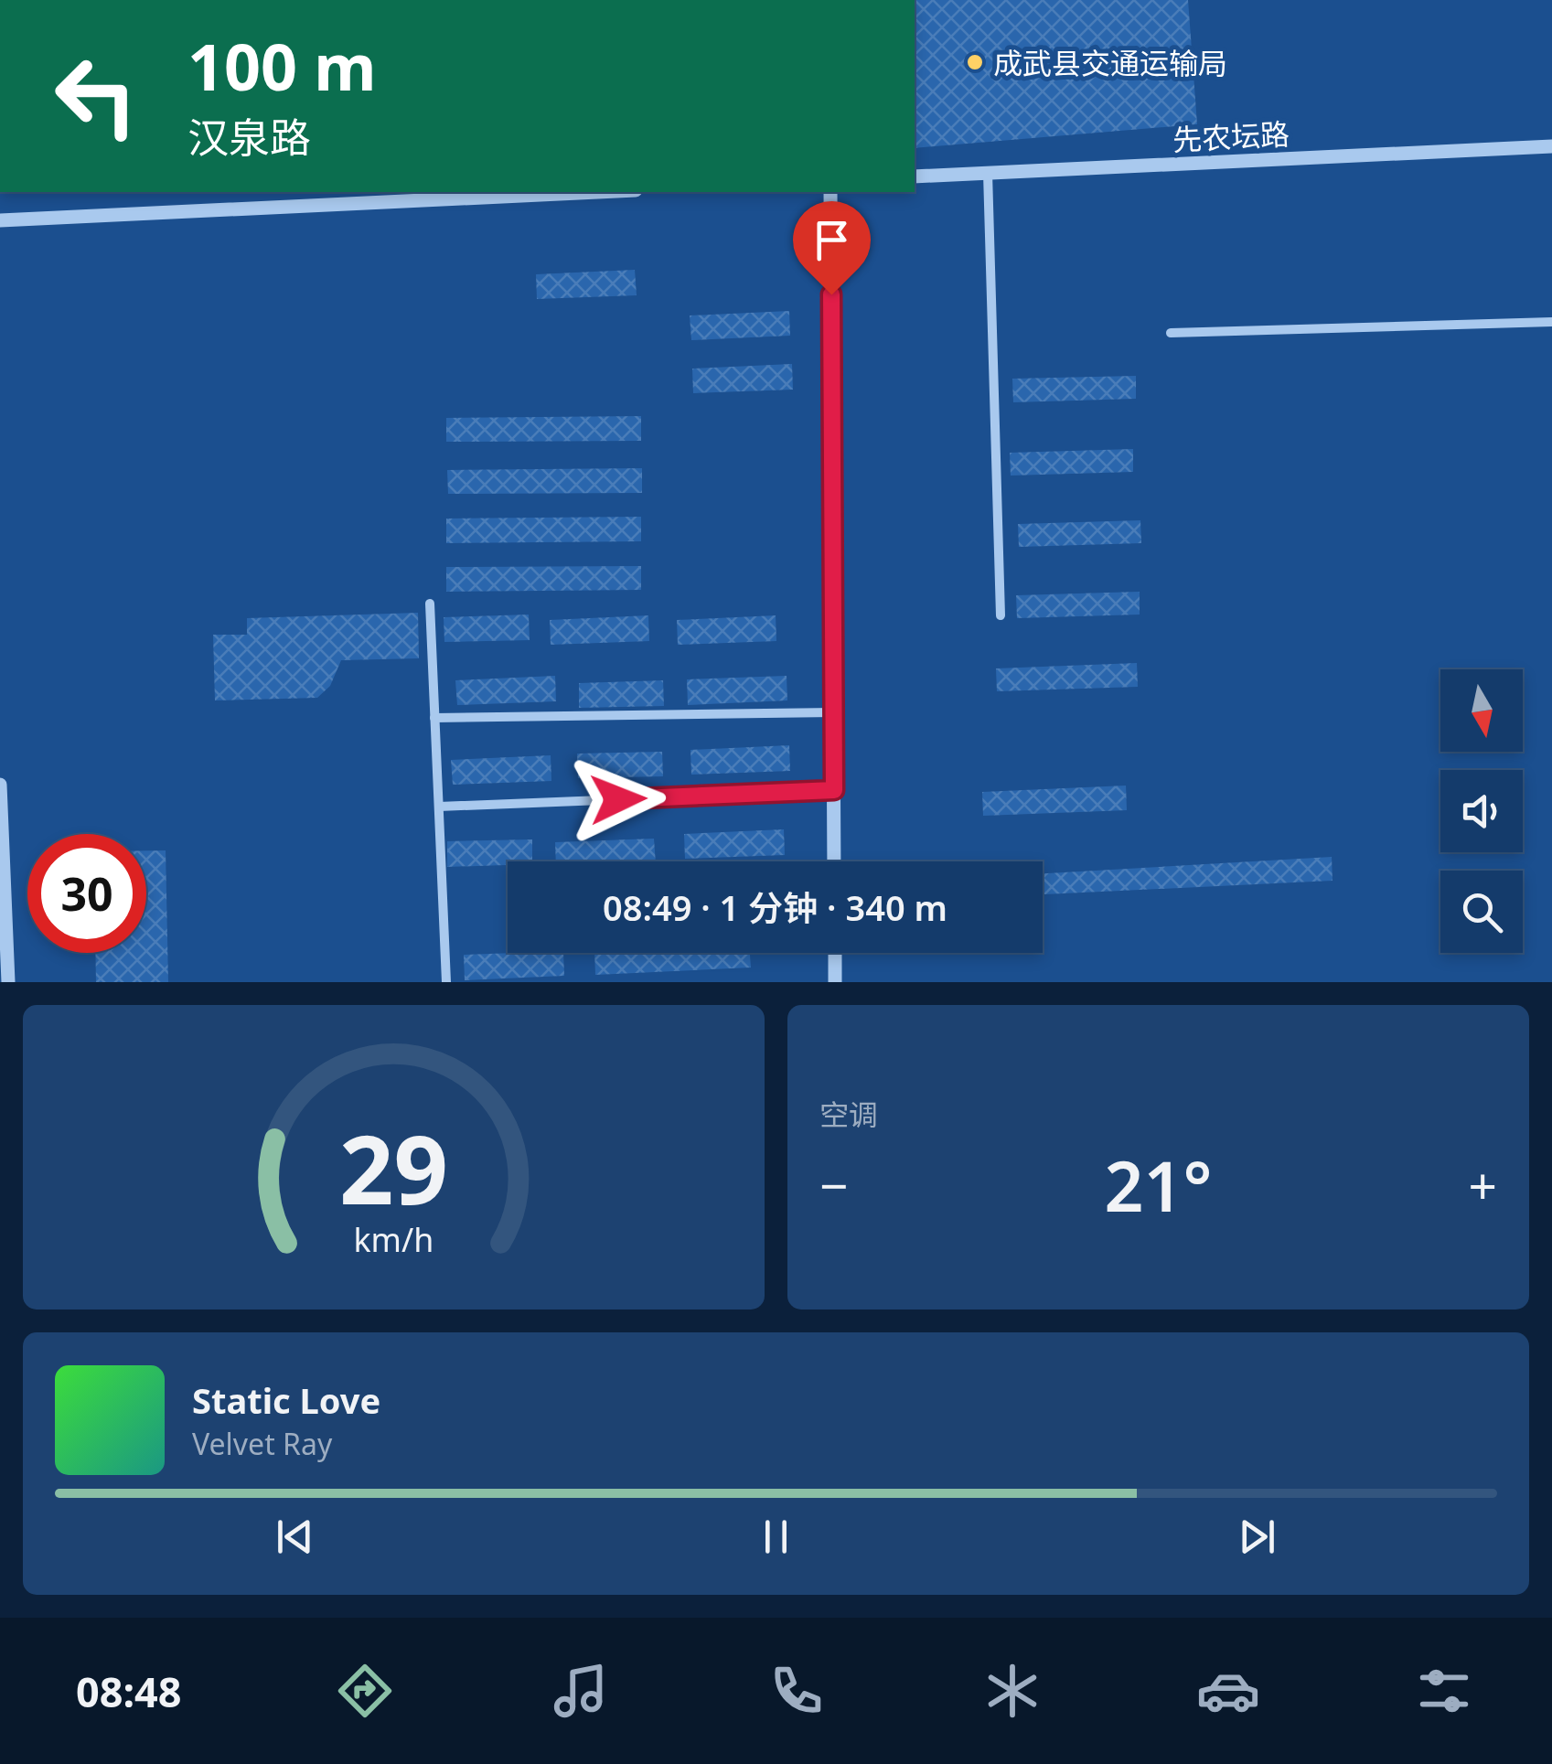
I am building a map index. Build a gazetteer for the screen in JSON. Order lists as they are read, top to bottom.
{
  "streets": {
    "street": ["先农坛路"]
  },
  "places": ["成武县交通运输局"],
  "north": "bottom",
  "page": {
    "turn": ["100 m", "汉泉路"],
    "limit": "30",
    "trip": "08:49 · 1 分钟 · 340 m",
    "tile": "空调",
    "heat": ["−", "21°", "+"],
    "song": ["Static Love", "Velvet Ray"],
    "tabs": "08:48",
    "gauge": ["29", "km/h"]
  }
}
